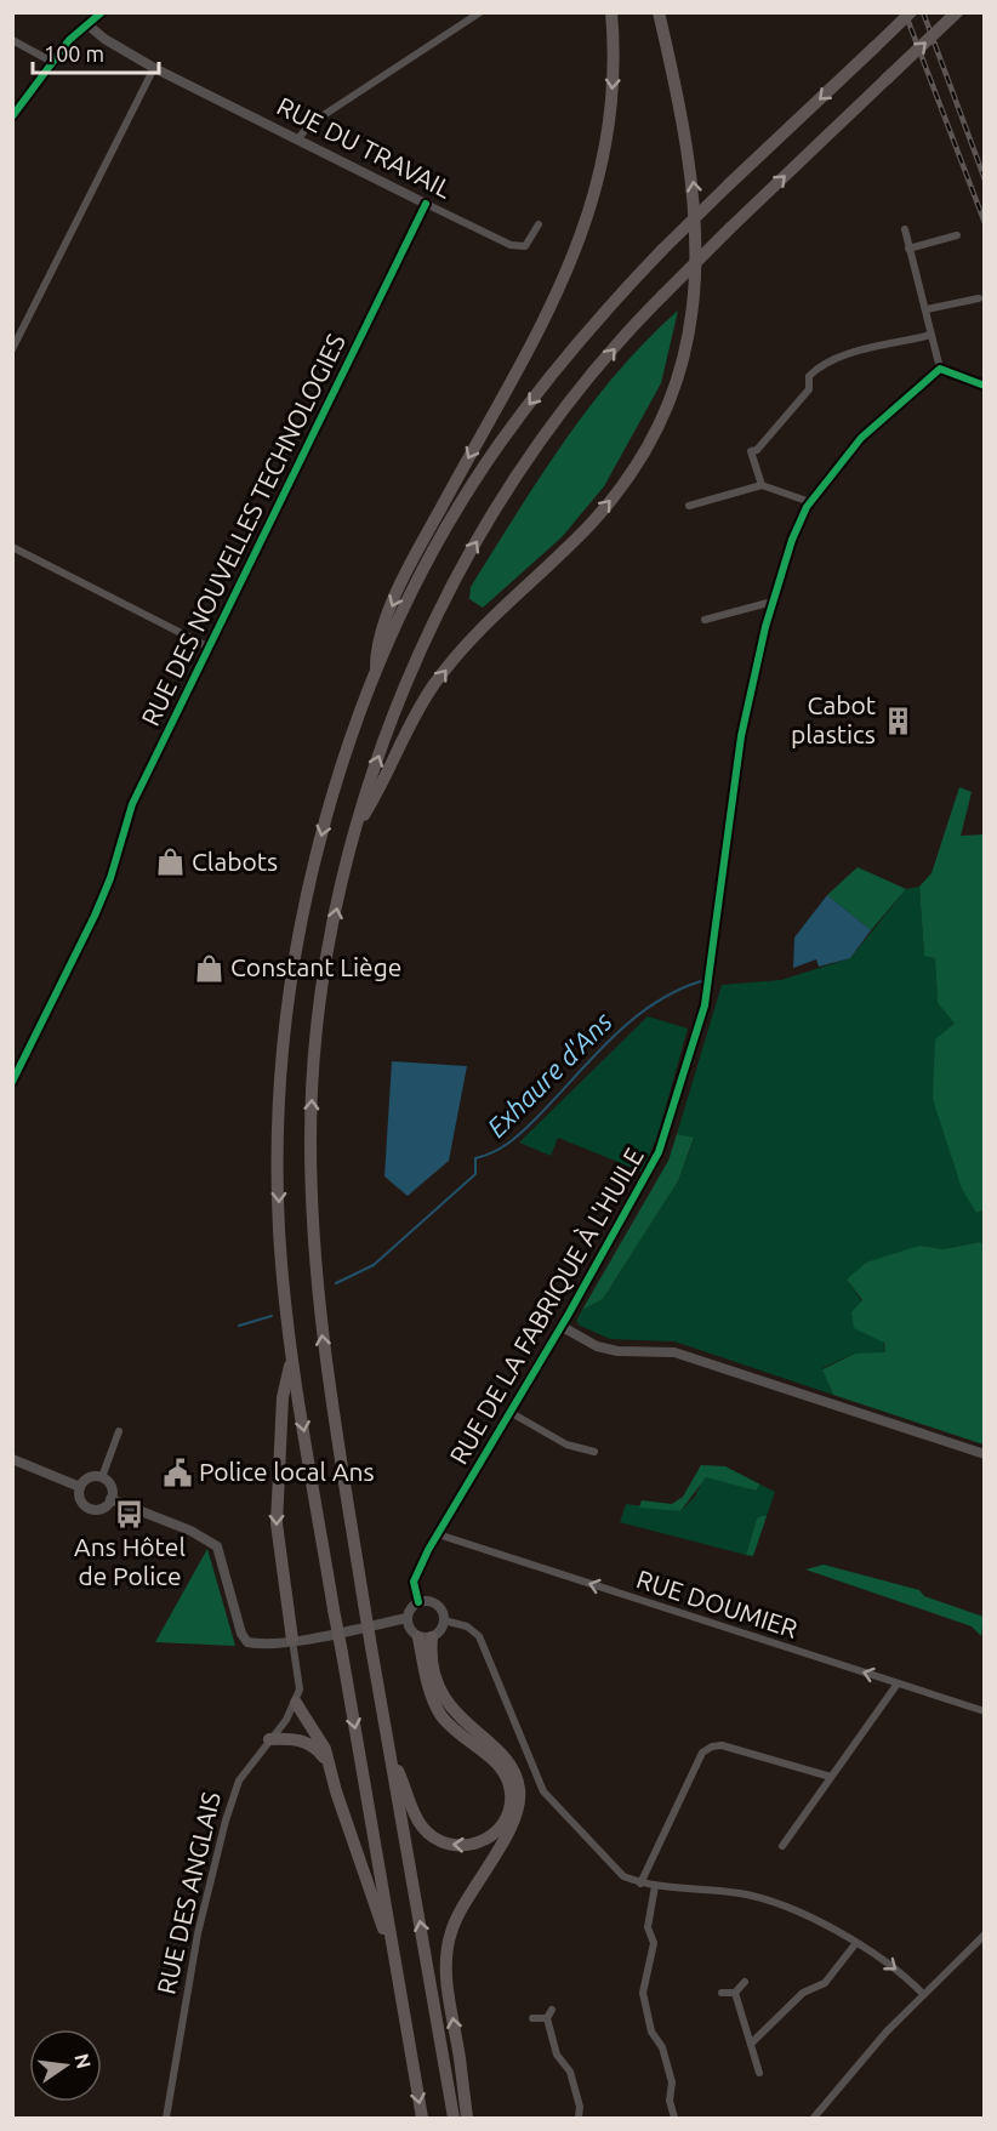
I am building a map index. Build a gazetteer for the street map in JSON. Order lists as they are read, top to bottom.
{
  "streets": {
    "street": [
      "RUE DU TRAVAIL",
      "RUE DES NOUVELLES TECHNOLOGIES",
      "RUE DE LA FABRIQUE À L'HUILE",
      "RUE DOUMIER",
      "RUE DES ANGLAIS"
    ]
  },
  "crossings": [
    ["RUE DU TRAVAIL", "RUE DES NOUVELLES TECHNOLOGIES"],
    ["RUE DE LA FABRIQUE À L'HUILE", "RUE DOUMIER"]
  ],
  "one_way": ["RUE DOUMIER"],
  "water": ["Exhaure d'Ans"],
  "places": {
    "building": ["Cabot plastics"],
    "shop": ["Clabots", "Constant Liège"],
    "public building": ["Police local Ans"],
    "bus stop": ["Ans Hôtel de Police"]
  },
  "scale_bar": "100 m",
  "north": "right"
}
